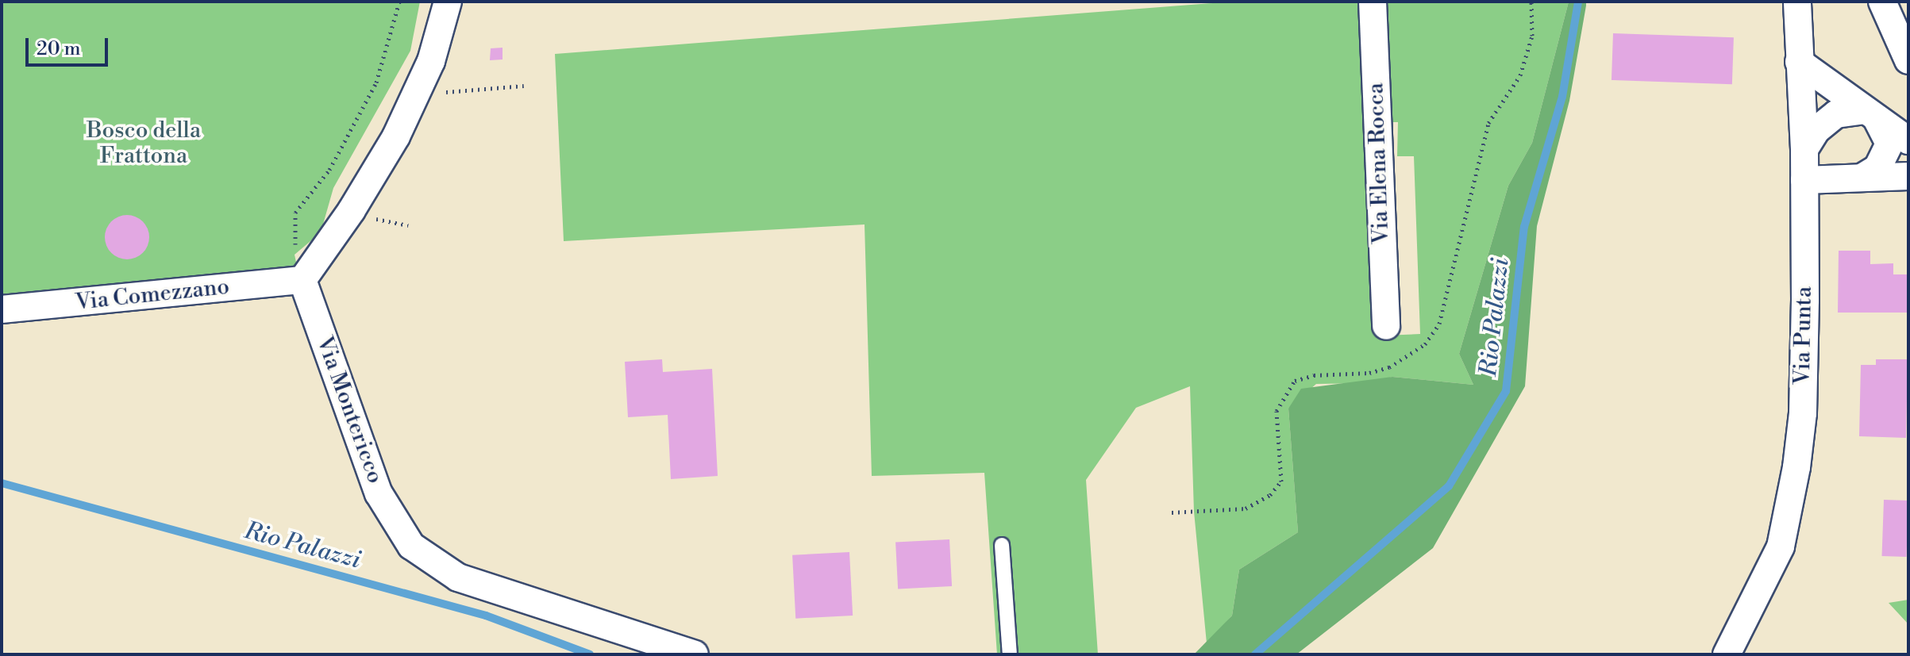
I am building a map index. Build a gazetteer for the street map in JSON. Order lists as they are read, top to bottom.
{
  "streets": {
    "street": [
      "Via Elena Rocca",
      "Via Comezzano",
      "Via Punta",
      "Via Montericco"
    ]
  },
  "crossings": [
    ["Via Comezzano", "Via Montericco"]
  ],
  "water": ["Rio Palazzi"],
  "parks": ["Bosco della Frattona"],
  "scale_bar": "20 m"
}
